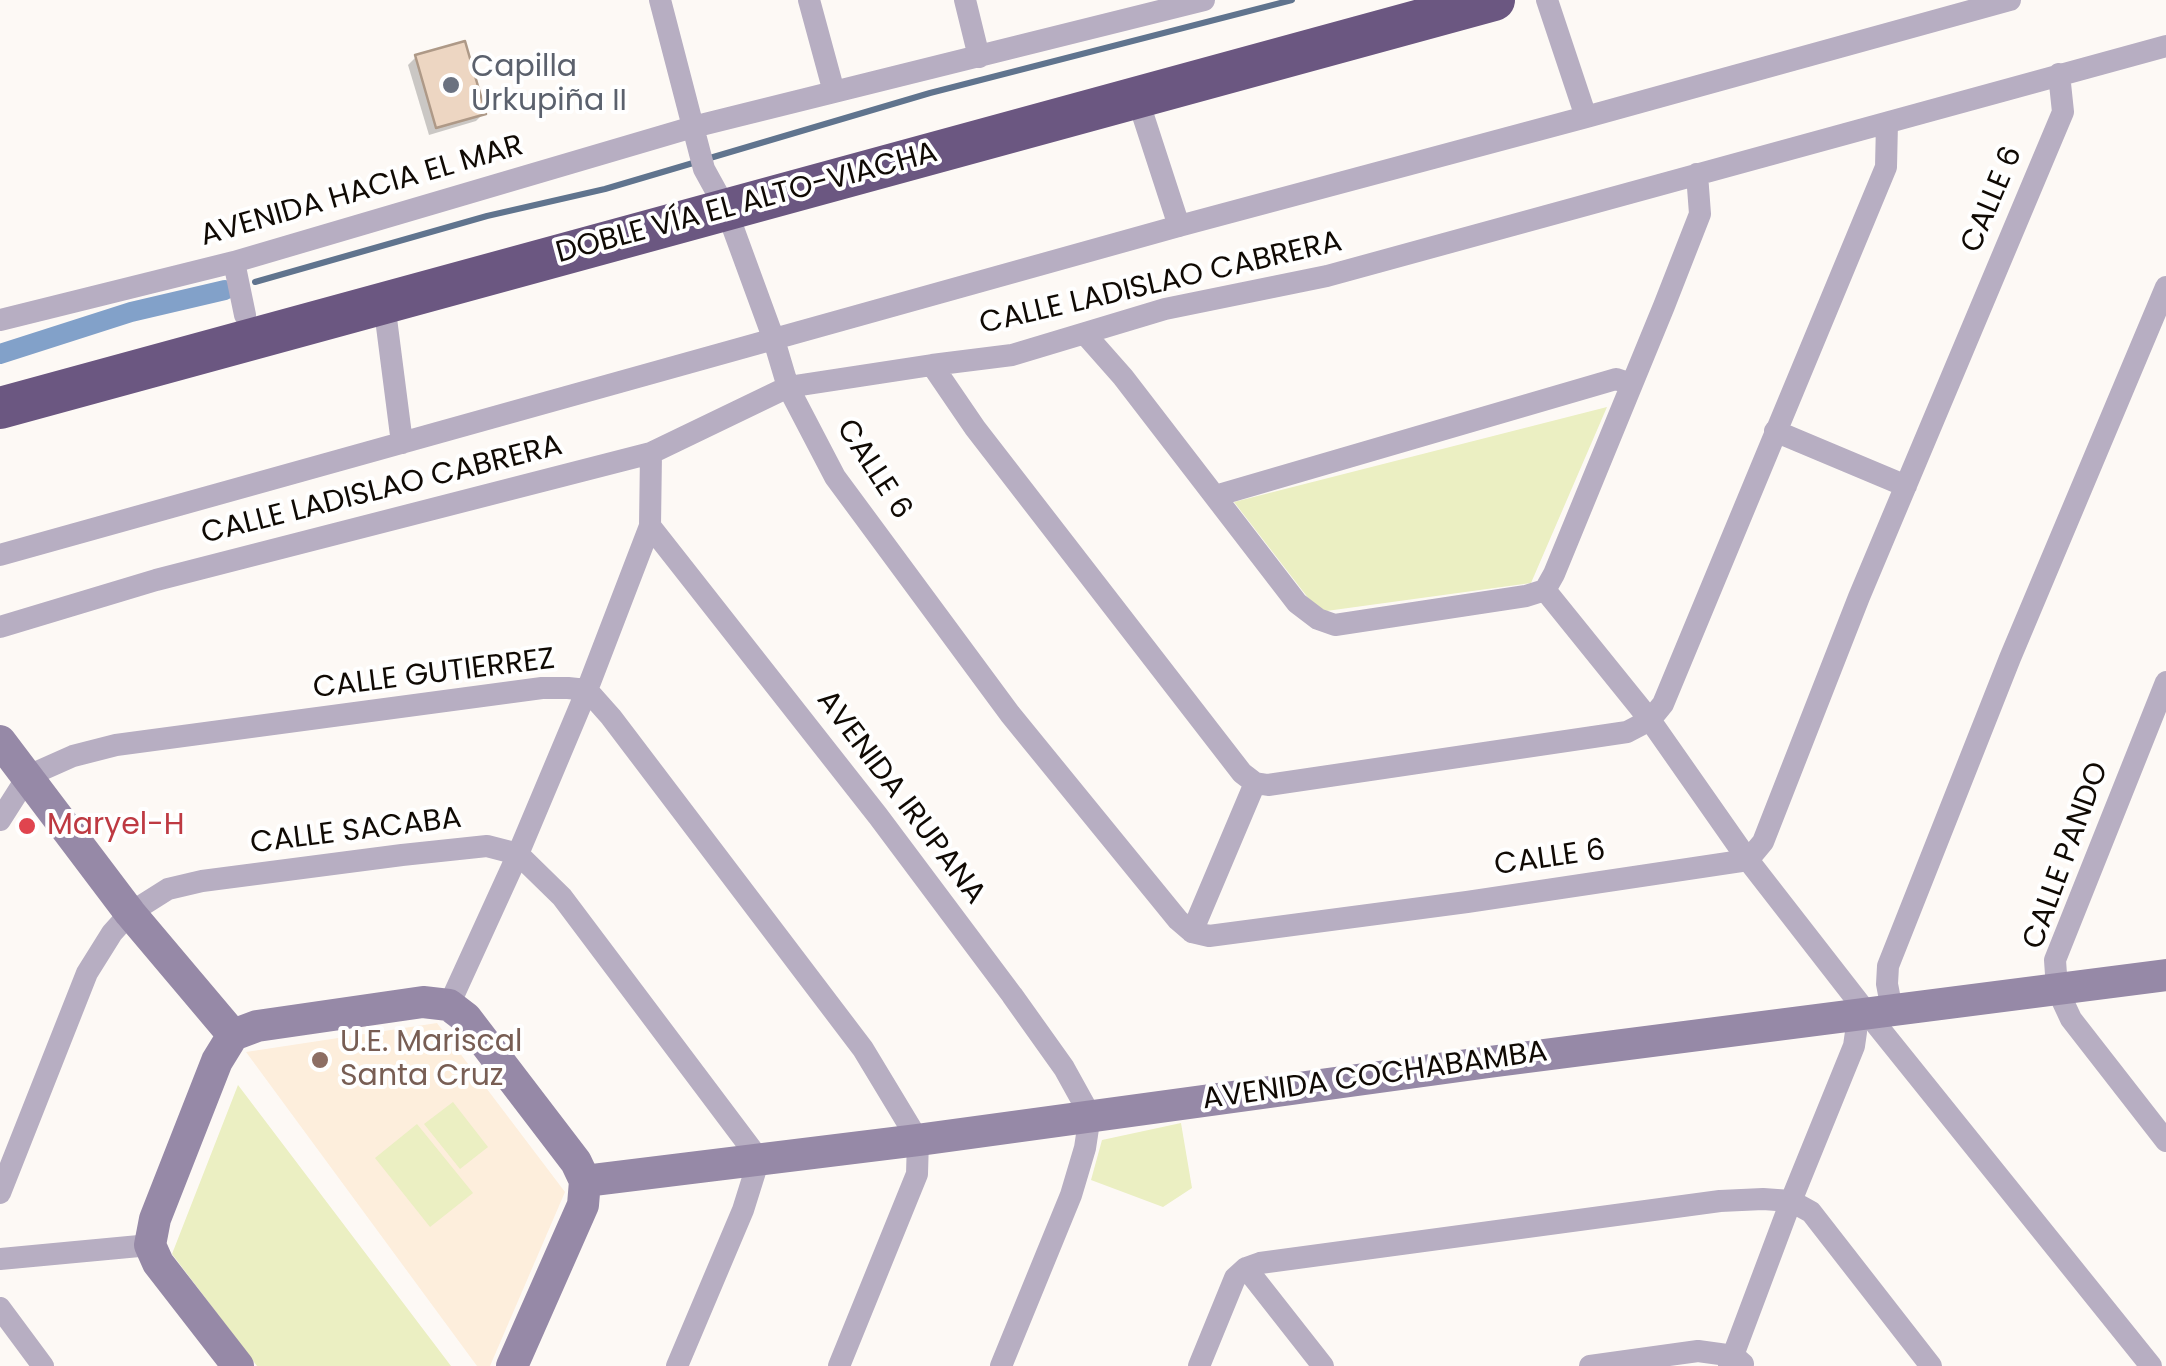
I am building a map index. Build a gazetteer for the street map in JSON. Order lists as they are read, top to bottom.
{
  "streets": {
    "highway": ["DOBLE VÍA EL ALTO-VIACHA"],
    "street": [
      "AVENIDA HACIA EL MAR",
      "CALLE 6",
      "CALLE LADISLAO CABRERA",
      "CALLE GUTIERREZ",
      "AVENIDA IRUPANA",
      "CALLE SACABA",
      "CALLE PANDO",
      "AVENIDA COCHABAMBA"
    ]
  },
  "crossings": [
    ["AVENIDA HACIA EL MAR", "CALLE 6"],
    ["AVENIDA HACIA EL MAR", "DOBLE VÍA EL ALTO-VIACHA"],
    ["CALLE 6", "DOBLE VÍA EL ALTO-VIACHA"],
    ["CALLE 6", "CALLE LADISLAO CABRERA"],
    ["CALLE GUTIERREZ", "AVENIDA COCHABAMBA"],
    ["AVENIDA IRUPANA", "AVENIDA COCHABAMBA"],
    ["CALLE PANDO", "AVENIDA COCHABAMBA"]
  ],
  "places": ["Capilla Urkupiña II", "Maryel-H", "U.E. Mariscal Santa Cruz"]
}
